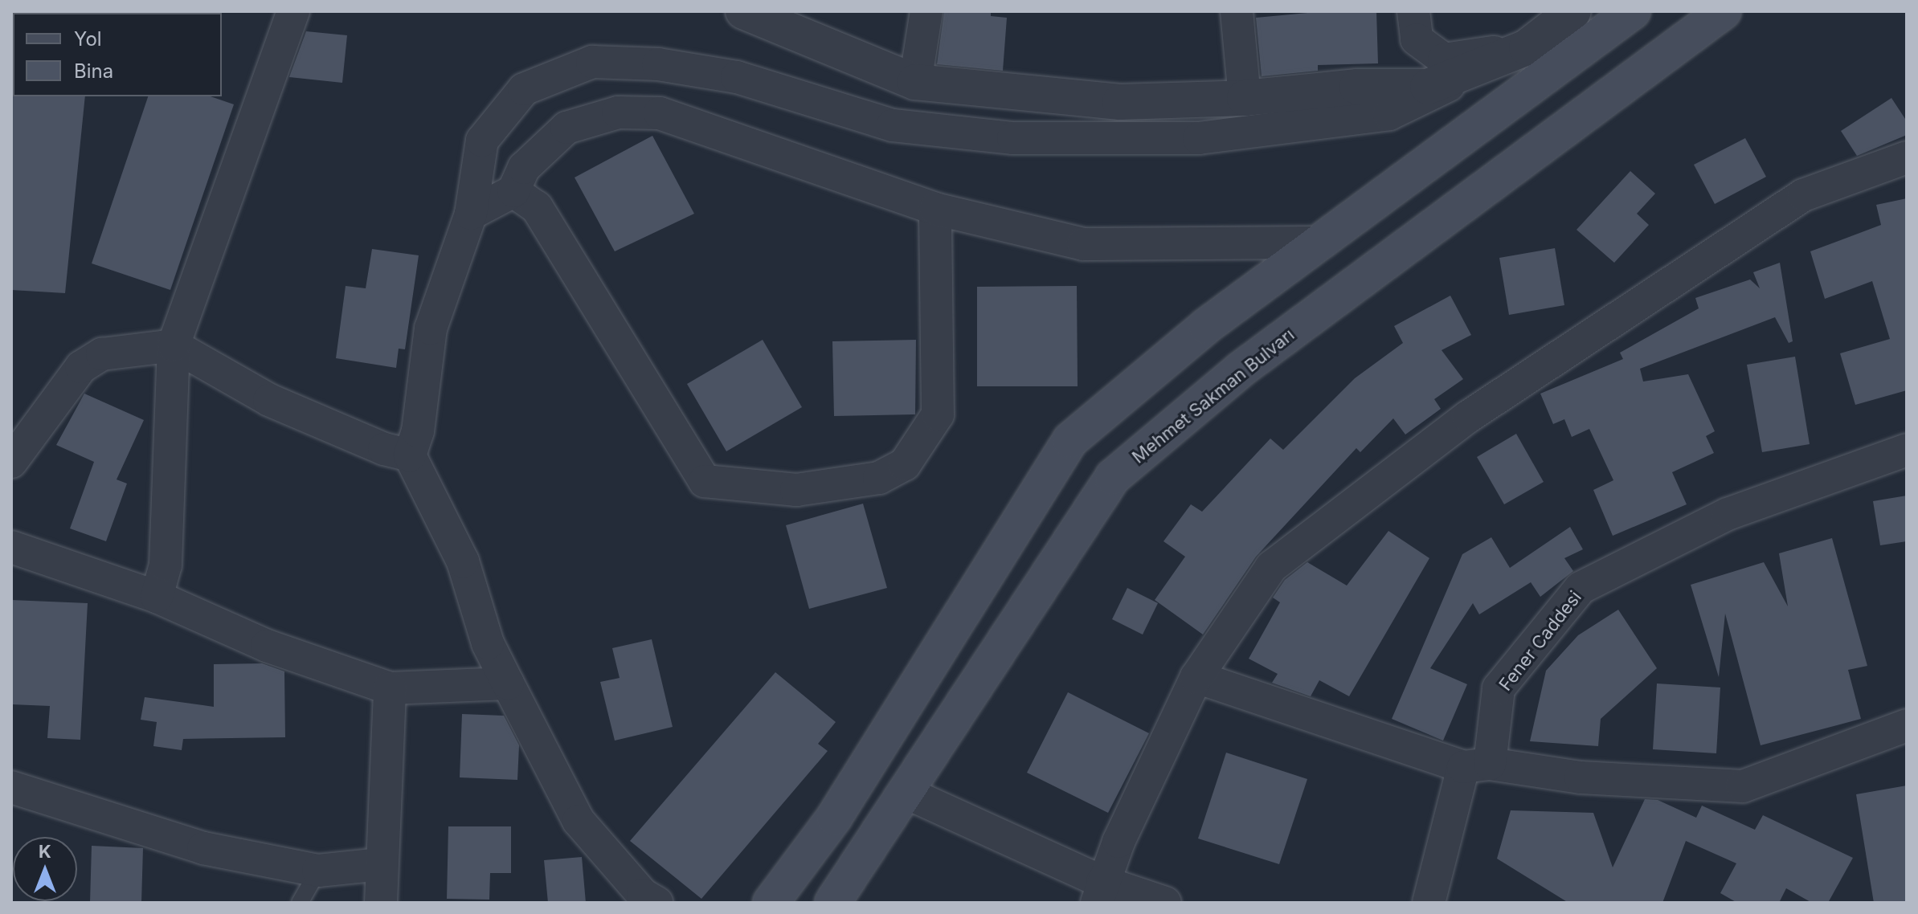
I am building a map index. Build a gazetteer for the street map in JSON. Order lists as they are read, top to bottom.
{
  "streets": {
    "main road": ["Mehmet Sakman Bulvarı"],
    "street": ["Fener Caddesi"]
  },
  "legend": ["Yol", "Bina"],
  "north": "top"
}
